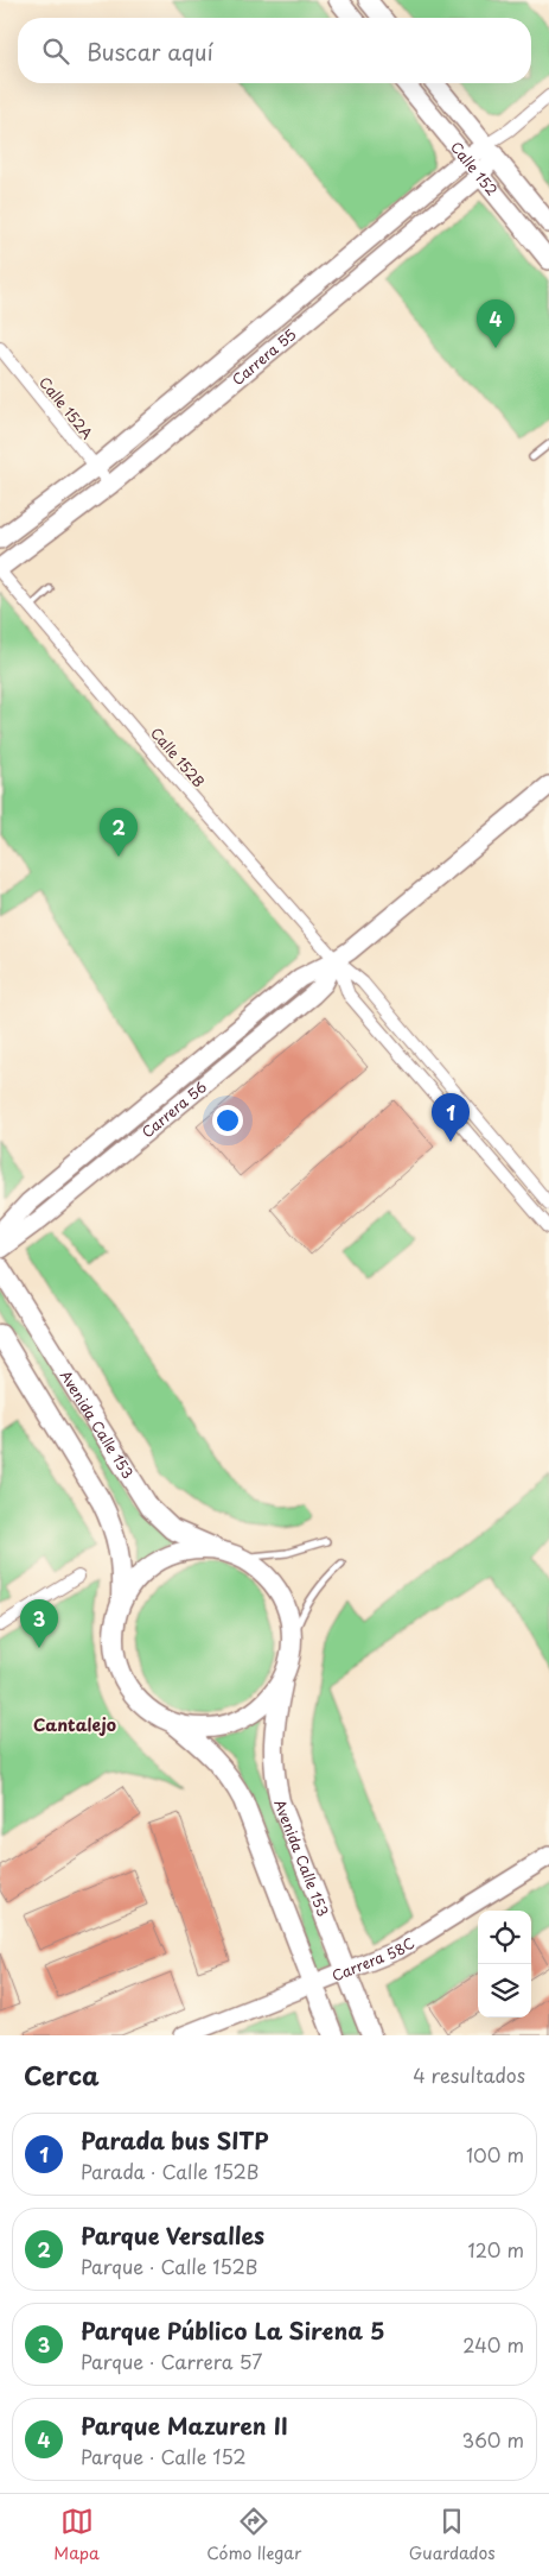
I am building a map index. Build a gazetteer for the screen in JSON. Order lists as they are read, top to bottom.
{
  "streets": {
    "main road": ["Avenida Calle 153"],
    "street": [
      "Calle 152",
      "Carrera 55",
      "Calle 152A",
      "Calle 152B",
      "Carrera 56",
      "Carrera 58C"
    ]
  },
  "crossings": [
    ["Calle 152", "Carrera 55"],
    ["Carrera 55", "Calle 152A"],
    ["Carrera 55", "Calle 152B"],
    ["Calle 152B", "Carrera 56"],
    ["Avenida Calle 153", "Carrera 58C"]
  ],
  "districts": ["Cantalejo"],
  "page": {
    "search": "Buscar aquí",
    "pins": [
      "4",
      "2",
      "1",
      "3"
    ],
    "heading": ["Cerca", "4 resultados"],
    "list": [
      {
        "mark": "1",
        "name": "Parada bus SITP",
        "note": "Parada · Calle 152B",
        "value": "100 m"
      },
      {
        "mark": "2",
        "name": "Parque Versalles",
        "note": "Parque · Calle 152B",
        "value": "120 m"
      },
      {
        "mark": "3",
        "name": "Parque Público La Sirena 5",
        "note": "Parque · Carrera 57",
        "value": "240 m"
      },
      {
        "mark": "4",
        "name": "Parque Mazuren II",
        "note": "Parque · Calle 152",
        "value": "360 m"
      }
    ],
    "nav": ["Mapa", "Cómo llegar", "Guardados"]
  }
}
